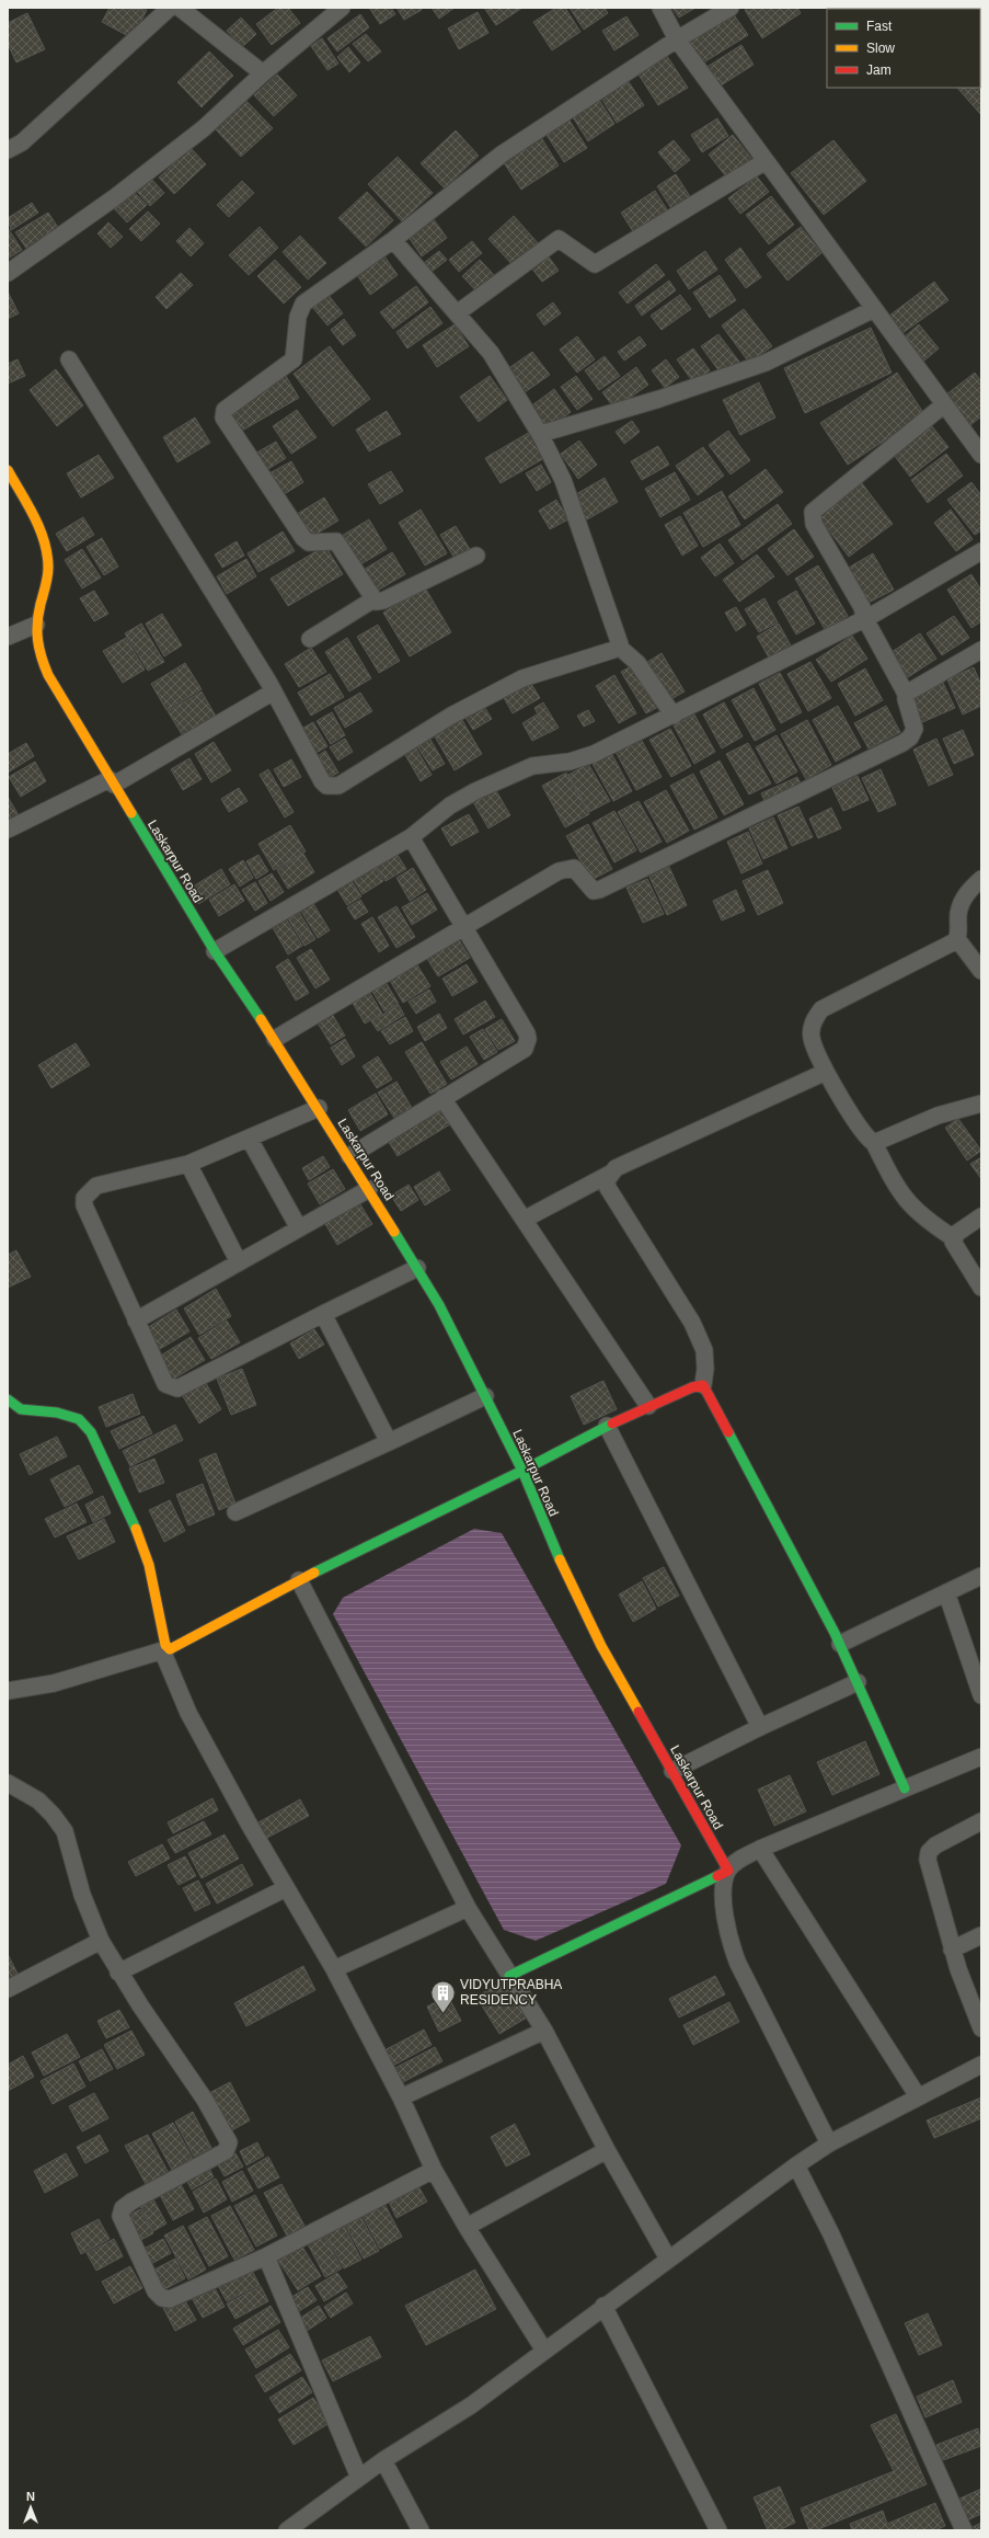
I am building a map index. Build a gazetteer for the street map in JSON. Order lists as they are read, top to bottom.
{
  "streets": {
    "street": ["Laskarpur Road"]
  },
  "places": {
    "building": ["VIDYUTPRABHA RESIDENCY"]
  },
  "legend": ["Fast", "Slow", "Jam"],
  "north": "top"
}
